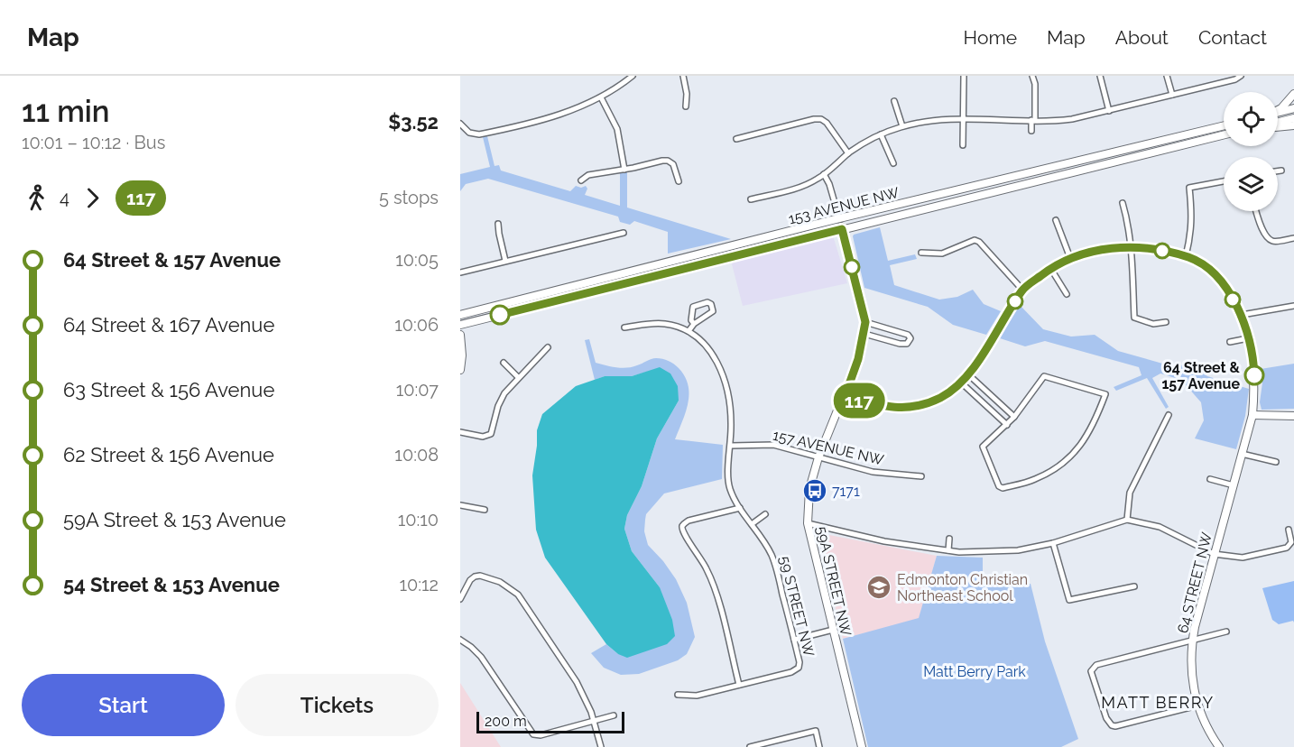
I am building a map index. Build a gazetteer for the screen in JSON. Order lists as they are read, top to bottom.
{
  "streets": {
    "main road": ["153 AVENUE NW", "59A STREET NW", "64 STREET NW"],
    "street": ["157 AVENUE NW", "59 STREET NW"]
  },
  "crossings": [
    ["153 AVENUE NW", "59A STREET NW"],
    ["157 AVENUE NW", "59A STREET NW"],
    ["157 AVENUE NW", "59 STREET NW"],
    ["59A STREET NW", "64 STREET NW"]
  ],
  "districts": ["MATT BERRY"],
  "parks": ["Matt Berry Park"],
  "places": {
    "other": ["64 Street & 157 Avenue"],
    "bus stop": ["7171"],
    "school or university": ["Edmonton Christian Northeast School"]
  },
  "lines": ["bus line 117"],
  "scale_bar": "200 m",
  "page": {
    "header": "Map",
    "nav": [
      "Home",
      "Map",
      "About",
      "Contact"
    ],
    "heading": ["11 min", "10:01 – 10:12 · Bus", "$3.52"],
    "on_map": "117",
    "legs": ["4", "117", "5 stops"],
    "list": [
      {
        "name": "64 Street & 157 Avenue",
        "value": "10:05"
      },
      {
        "name": "64 Street & 167 Avenue",
        "value": "10:06"
      },
      {
        "name": "63 Street & 156 Avenue",
        "value": "10:07"
      },
      {
        "name": "62 Street & 156 Avenue",
        "value": "10:08"
      },
      {
        "name": "59A Street & 153 Avenue",
        "value": "10:10"
      },
      {
        "name": "54 Street & 153 Avenue",
        "value": "10:12"
      }
    ],
    "buttons": ["Start", "Tickets"],
    "scale": "200 m"
  }
}
